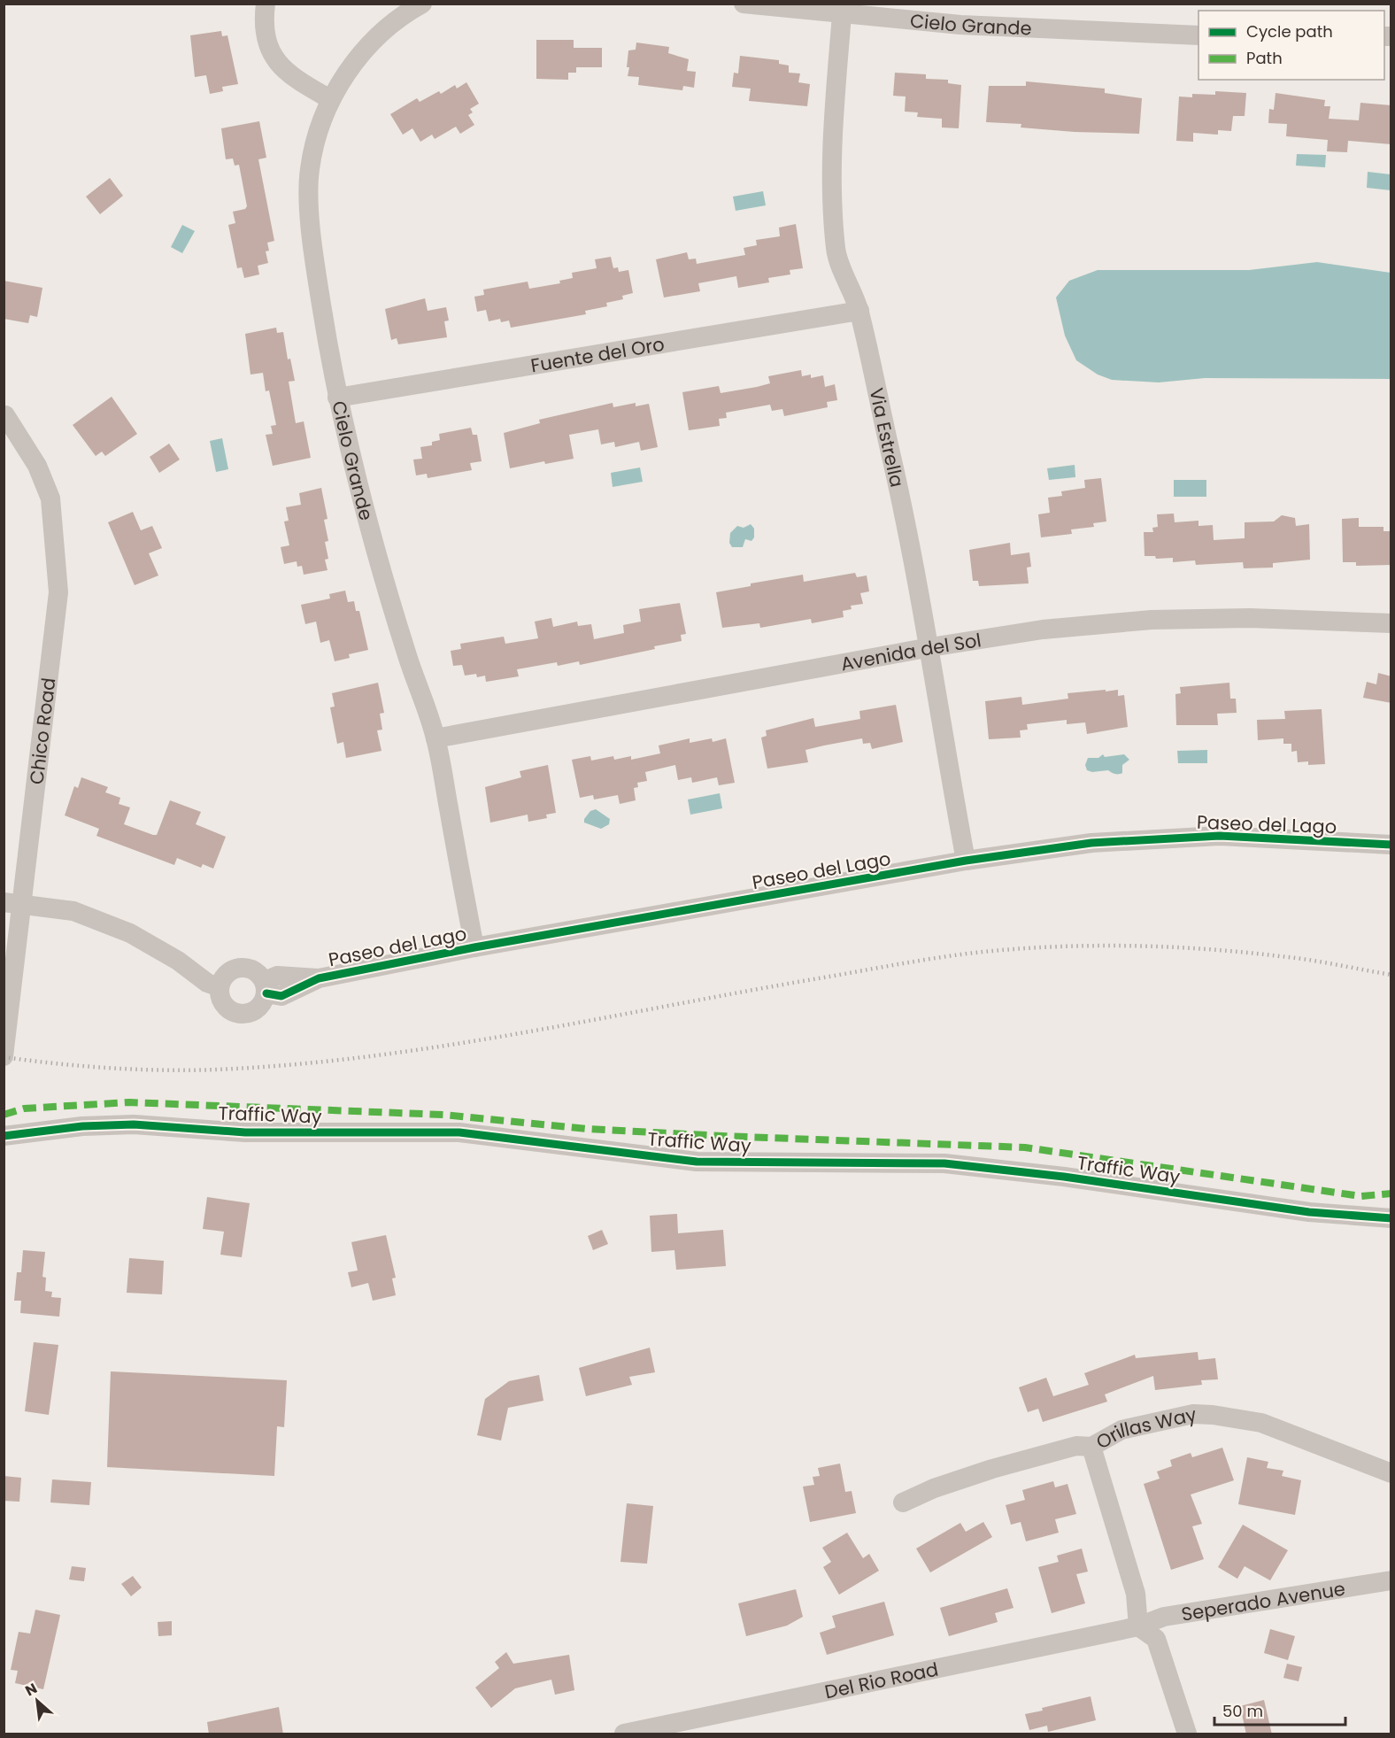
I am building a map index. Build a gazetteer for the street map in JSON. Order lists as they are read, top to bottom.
{
  "streets": {
    "street": [
      "Cielo Grande",
      "Fuente del Oro",
      "Via Estrella",
      "Avenida del Sol",
      "Chico Road",
      "Paseo del Lago",
      "Traffic Way",
      "Orillas Way",
      "Seperado Avenue",
      "Del Rio Road"
    ]
  },
  "crossings": [
    ["Cielo Grande", "Fuente del Oro"],
    ["Cielo Grande", "Via Estrella"],
    ["Cielo Grande", "Avenida del Sol"],
    ["Cielo Grande", "Paseo del Lago"],
    ["Fuente del Oro", "Via Estrella"],
    ["Via Estrella", "Avenida del Sol"],
    ["Via Estrella", "Paseo del Lago"],
    ["Seperado Avenue", "Del Rio Road"]
  ],
  "legend": ["Cycle path", "Path"],
  "scale_bar": "50 m",
  "north": "top left"
}
